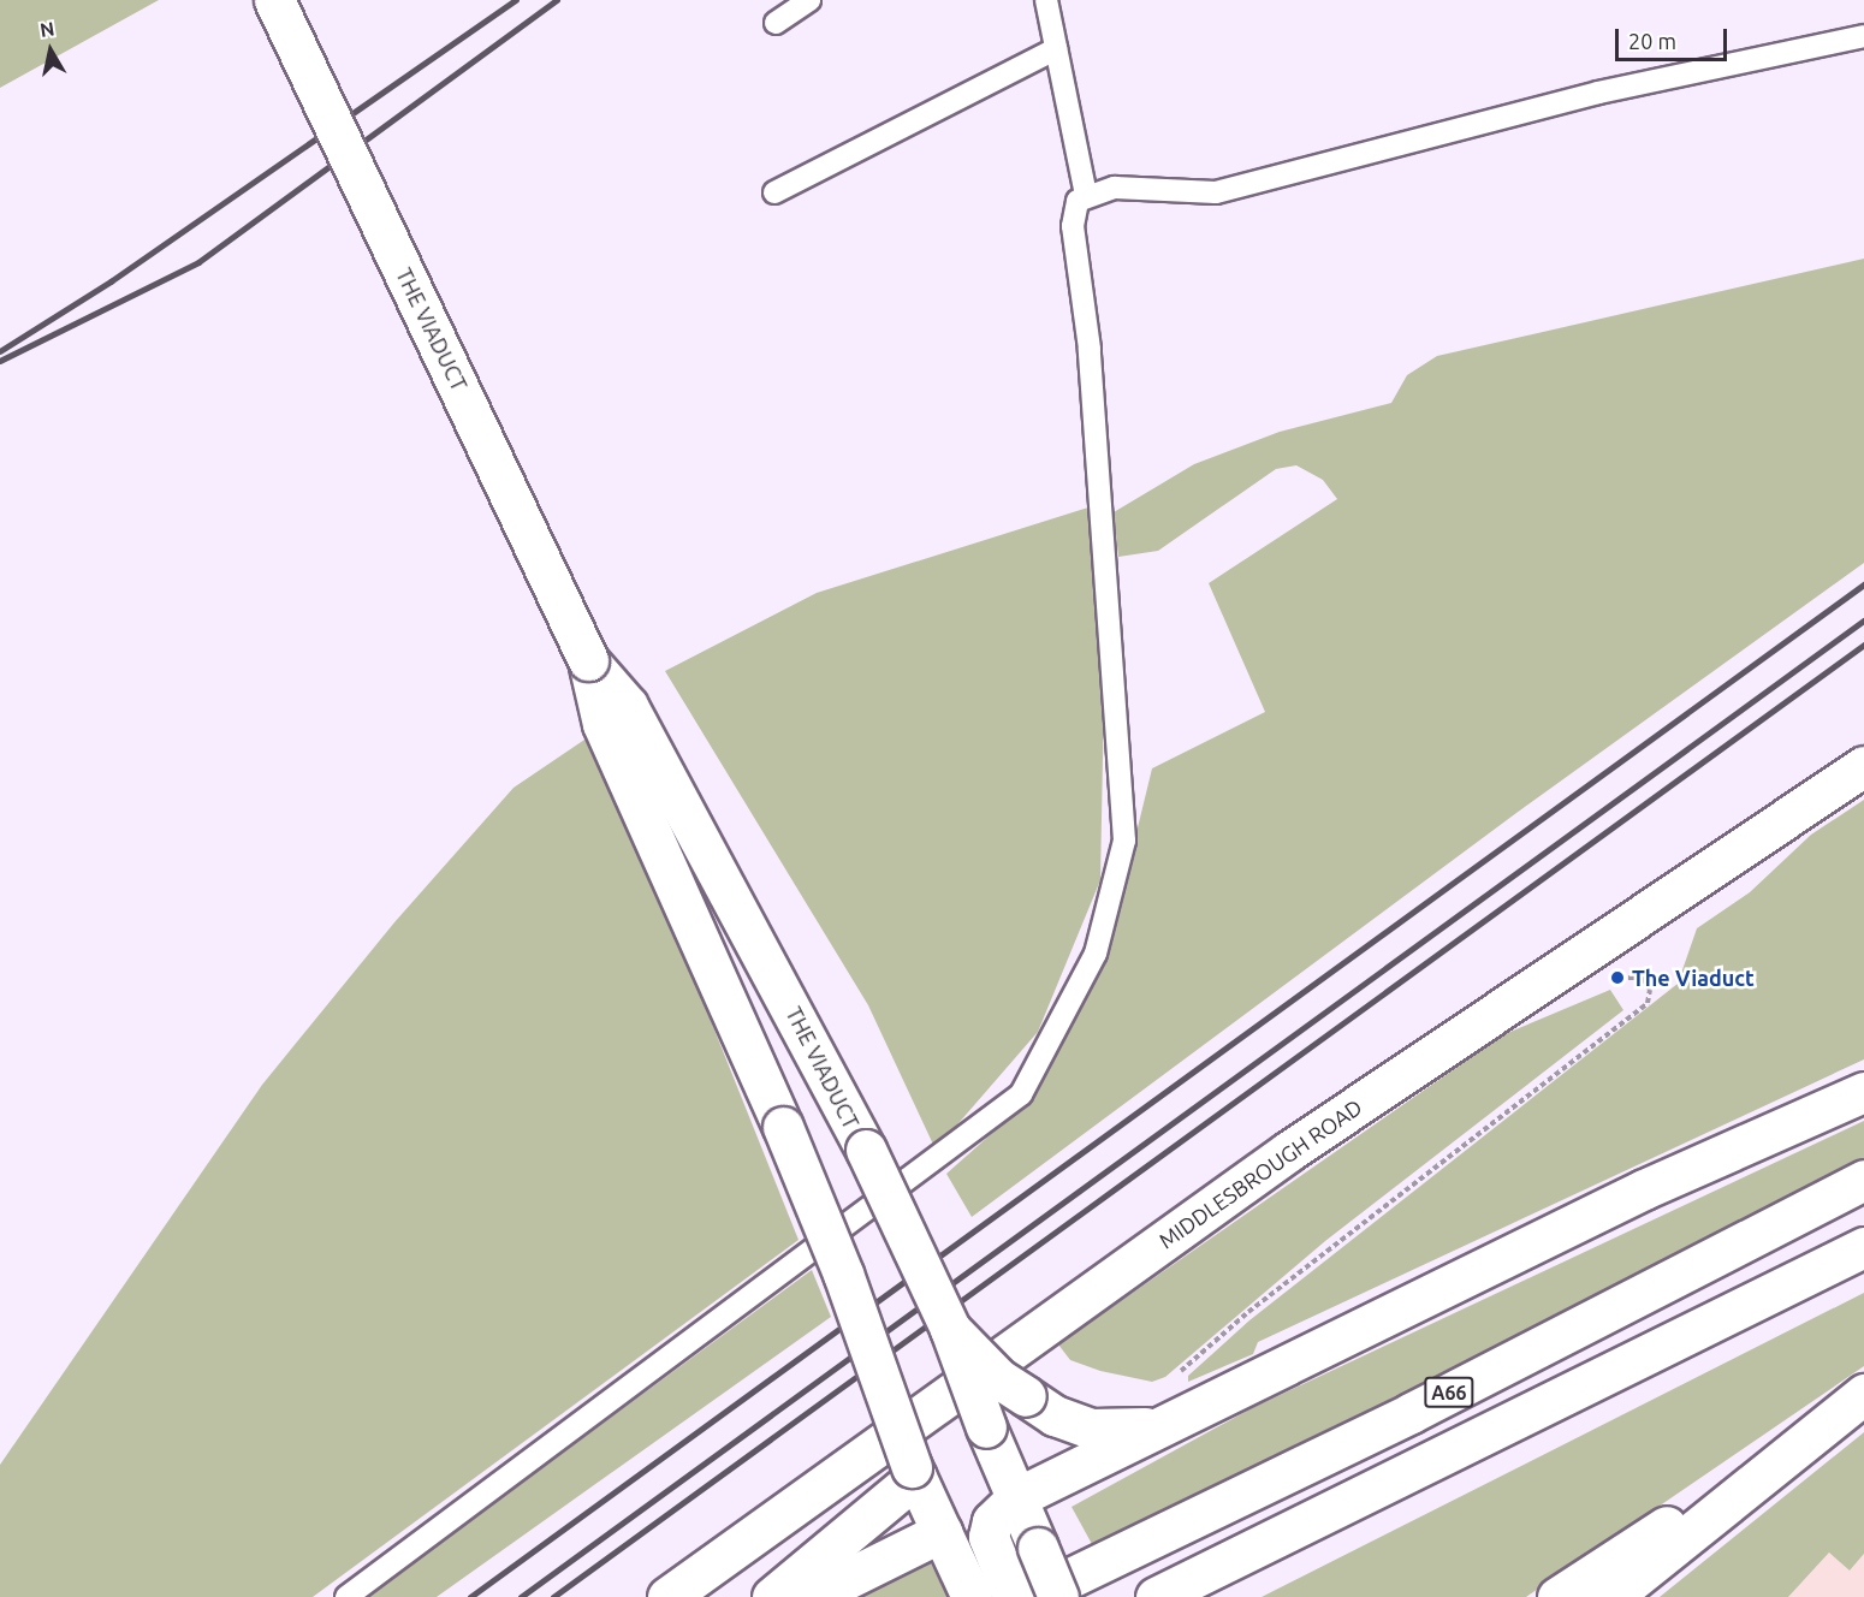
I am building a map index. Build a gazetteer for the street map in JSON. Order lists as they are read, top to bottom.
{
  "streets": {
    "main road": ["THE VIADUCT", "MIDDLESBROUGH ROAD", "A66"]
  },
  "places": ["The Viaduct"],
  "scale_bar": "20 m",
  "north": "top"
}
